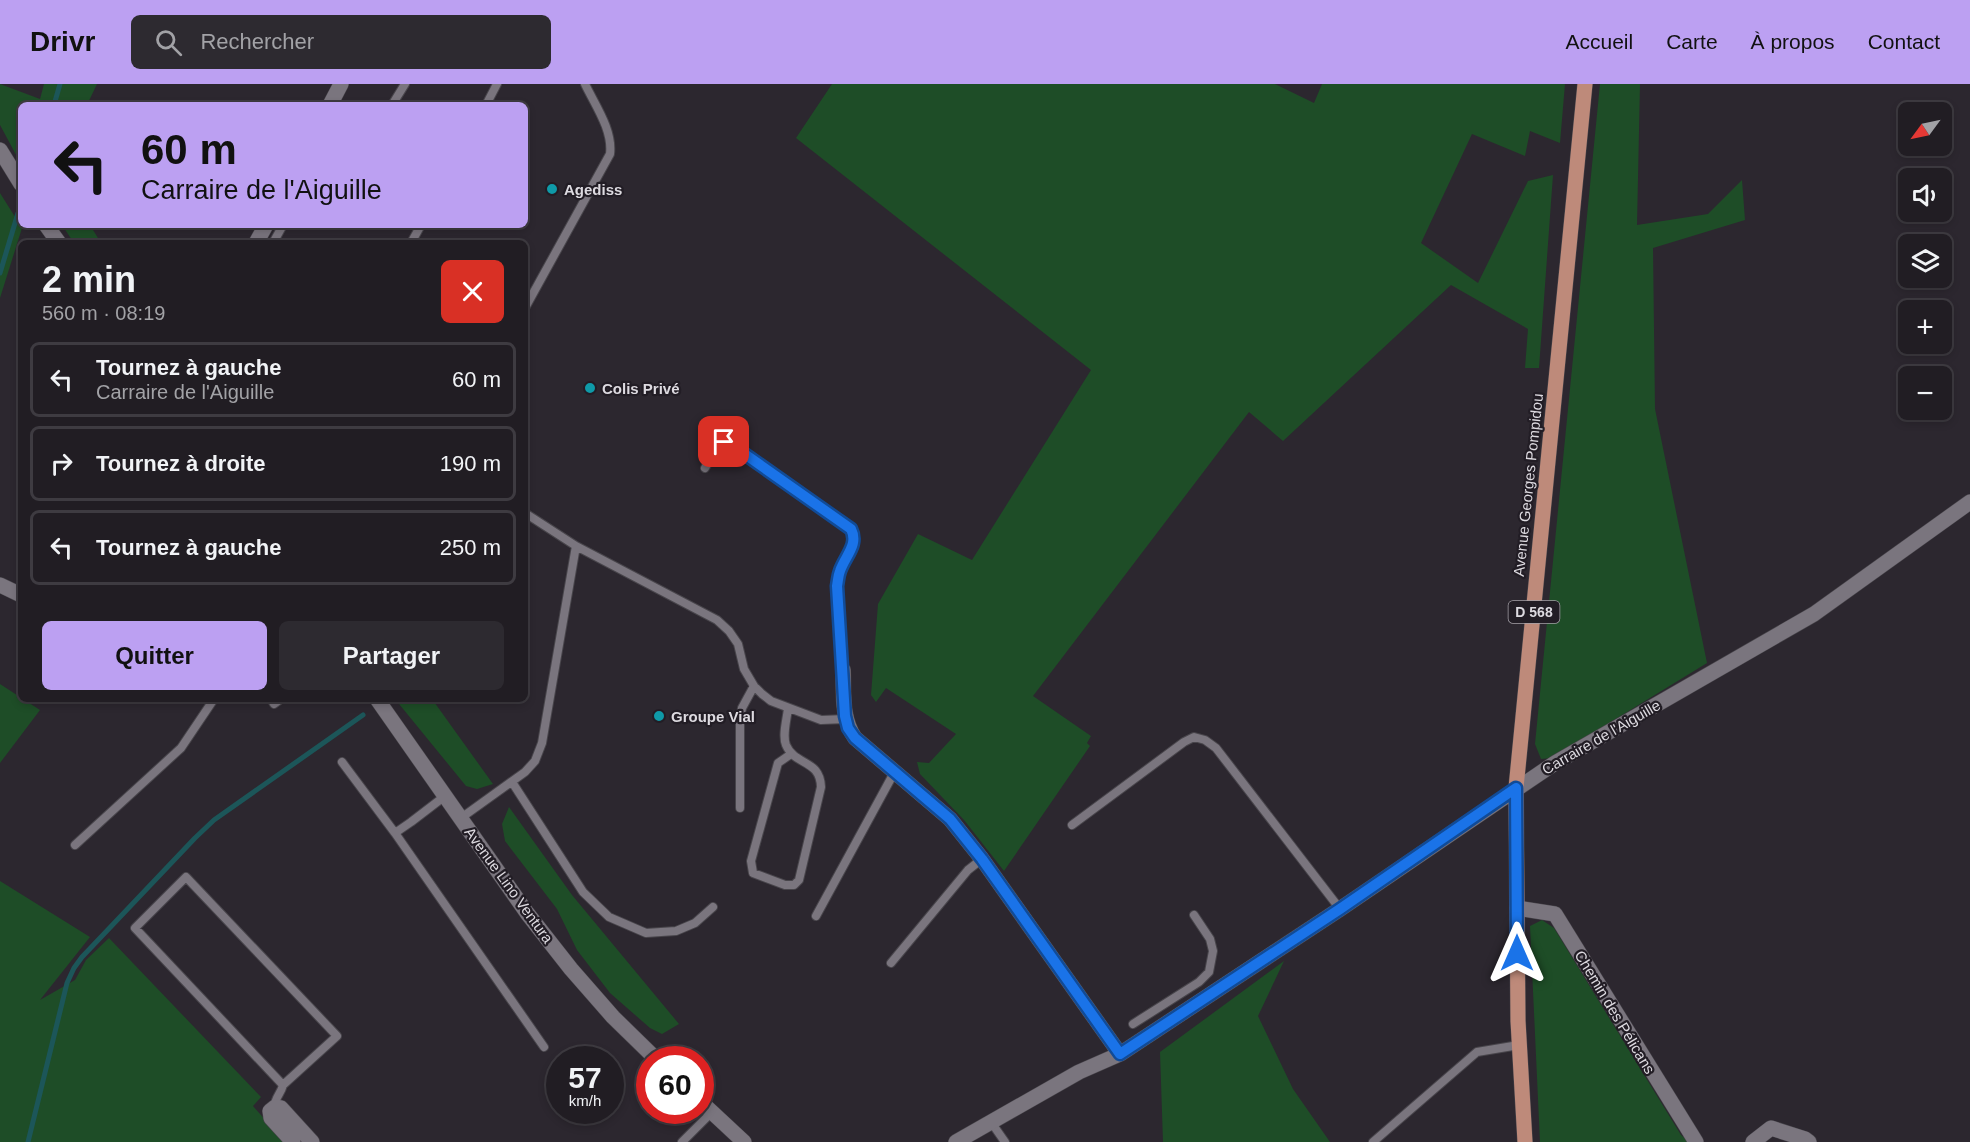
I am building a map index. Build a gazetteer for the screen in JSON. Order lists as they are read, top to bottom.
{
  "streets": {
    "main road": ["Avenue Georges Pompidou", "D 568"],
    "street": ["Carraire de l'Aiguille", "Avenue Lino Ventura", "Chemin des Pélicans"]
  },
  "crossings": [
    ["Avenue Georges Pompidou", "Carraire de l'Aiguille"],
    ["Avenue Georges Pompidou", "Chemin des Pélicans"]
  ],
  "places": ["Agediss", "Colis Privé", "Groupe Vial"],
  "north": "bottom left",
  "page": {
    "header": "Drivr",
    "search": "Rechercher",
    "nav": [
      "Accueil",
      "Carte",
      "À propos",
      "Contact"
    ],
    "map_buttons": ["+", "−"],
    "turn": ["60 m", "Carraire de l'Aiguille"],
    "heading": ["2 min", "560 m · 08:19"],
    "list": [
      {
        "name": "Tournez à gauche",
        "note": "Carraire de l'Aiguille",
        "value": "60 m"
      },
      {
        "name": "Tournez à droite",
        "value": "190 m"
      },
      {
        "name": "Tournez à gauche",
        "value": "250 m"
      }
    ],
    "buttons": ["Quitter", "Partager"],
    "speed": "57 km/h",
    "limit": "60"
  }
}
